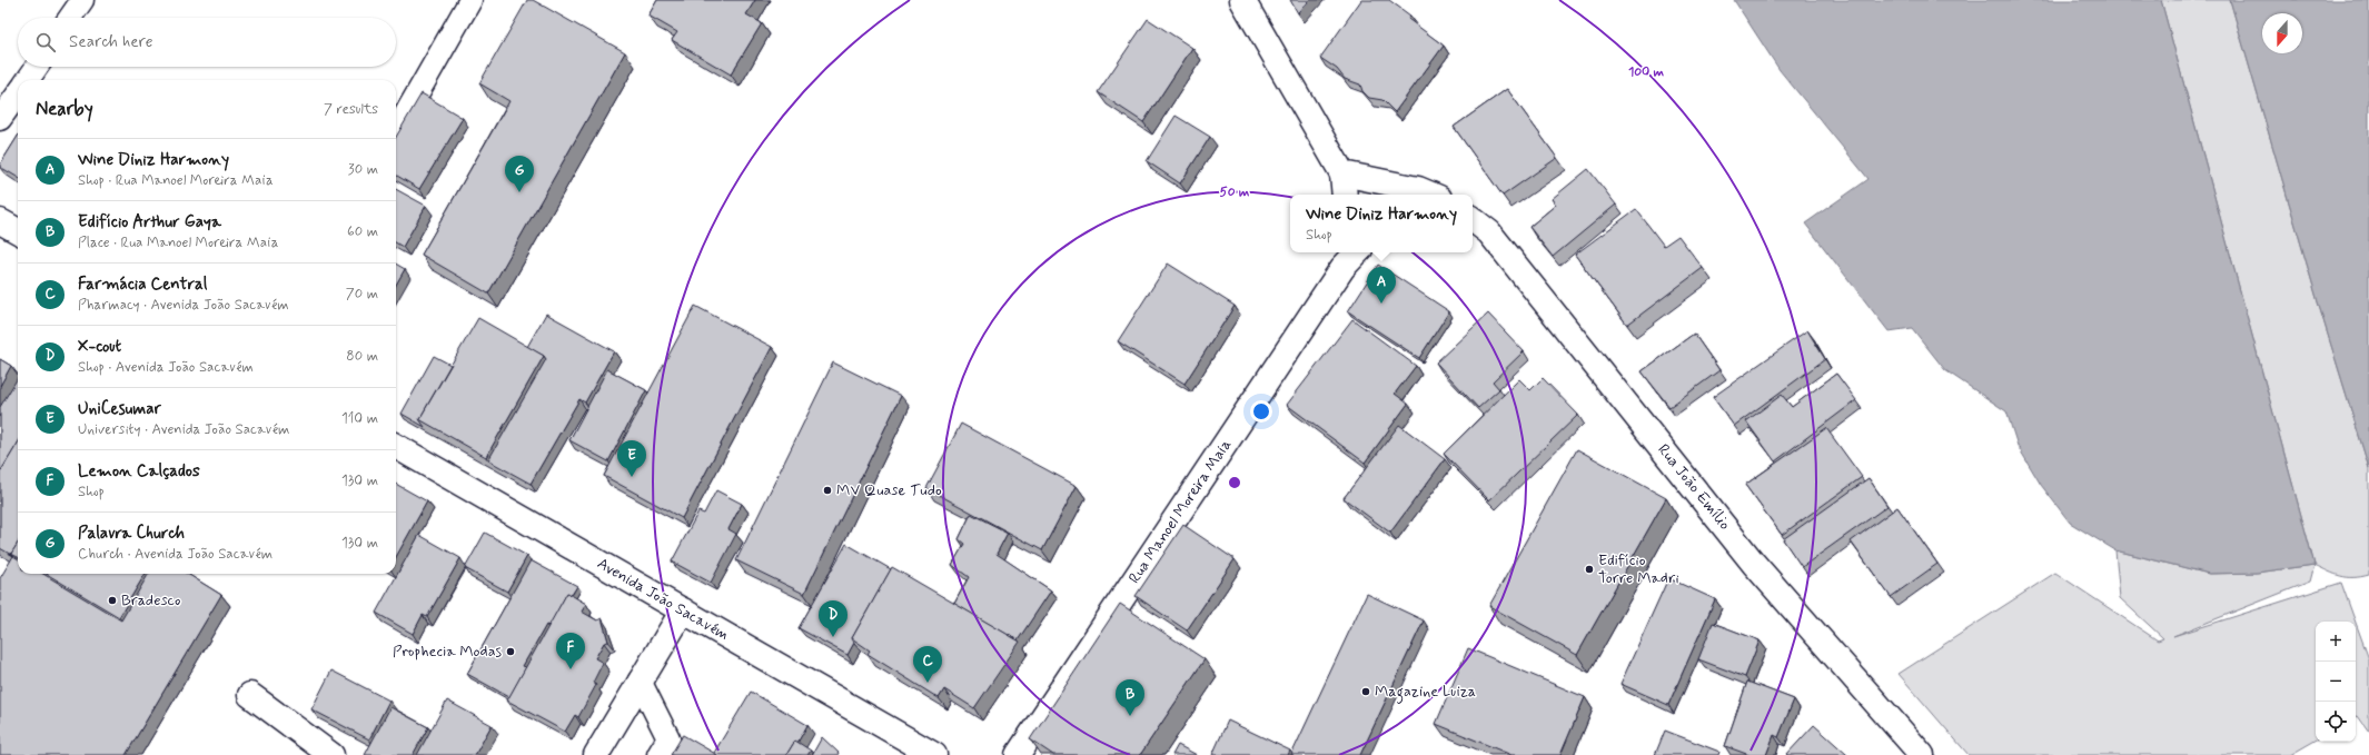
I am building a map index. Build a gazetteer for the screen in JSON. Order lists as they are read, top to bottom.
{
  "streets": {
    "main road": ["Rua João Emílio", "Rua Manoel Moreira Maia", "Avenida João Sacavém"]
  },
  "places": [
    "MV Quase Tudo",
    "Edifício Torre Madri",
    "Bradesco",
    "Prophecia Modas",
    "Magazine Luiza"
  ],
  "north": "bottom",
  "page": {
    "search": "Search here",
    "heading": ["Nearby", "7 results"],
    "list": [
      {
        "mark": "A",
        "name": "Wine Diniz Harmony",
        "note": "Shop · Rua Manoel Moreira Maia",
        "value": "30 m"
      },
      {
        "mark": "B",
        "name": "Edifício Arthur Gaya",
        "note": "Place · Rua Manoel Moreira Maia",
        "value": "60 m"
      },
      {
        "mark": "C",
        "name": "Farmácia Central",
        "note": "Pharmacy · Avenida João Sacavém",
        "value": "70 m"
      },
      {
        "mark": "D",
        "name": "X-cout",
        "note": "Shop · Avenida João Sacavém",
        "value": "80 m"
      },
      {
        "mark": "E",
        "name": "UniCesumar",
        "note": "University · Avenida João Sacavém",
        "value": "110 m"
      },
      {
        "mark": "F",
        "name": "Lemon Calçados",
        "note": "Shop",
        "value": "130 m"
      },
      {
        "mark": "G",
        "name": "Palavra Church",
        "note": "Church · Avenida João Sacavém",
        "value": "130 m"
      }
    ],
    "pins": [
      "G",
      "A",
      "E",
      "D",
      "F",
      "C",
      "B"
    ],
    "popup": ["Wine Diniz Harmony", "Shop"],
    "map_buttons": ["+", "−"]
  },
  "rings": ["100 m", "50 m"]
}
